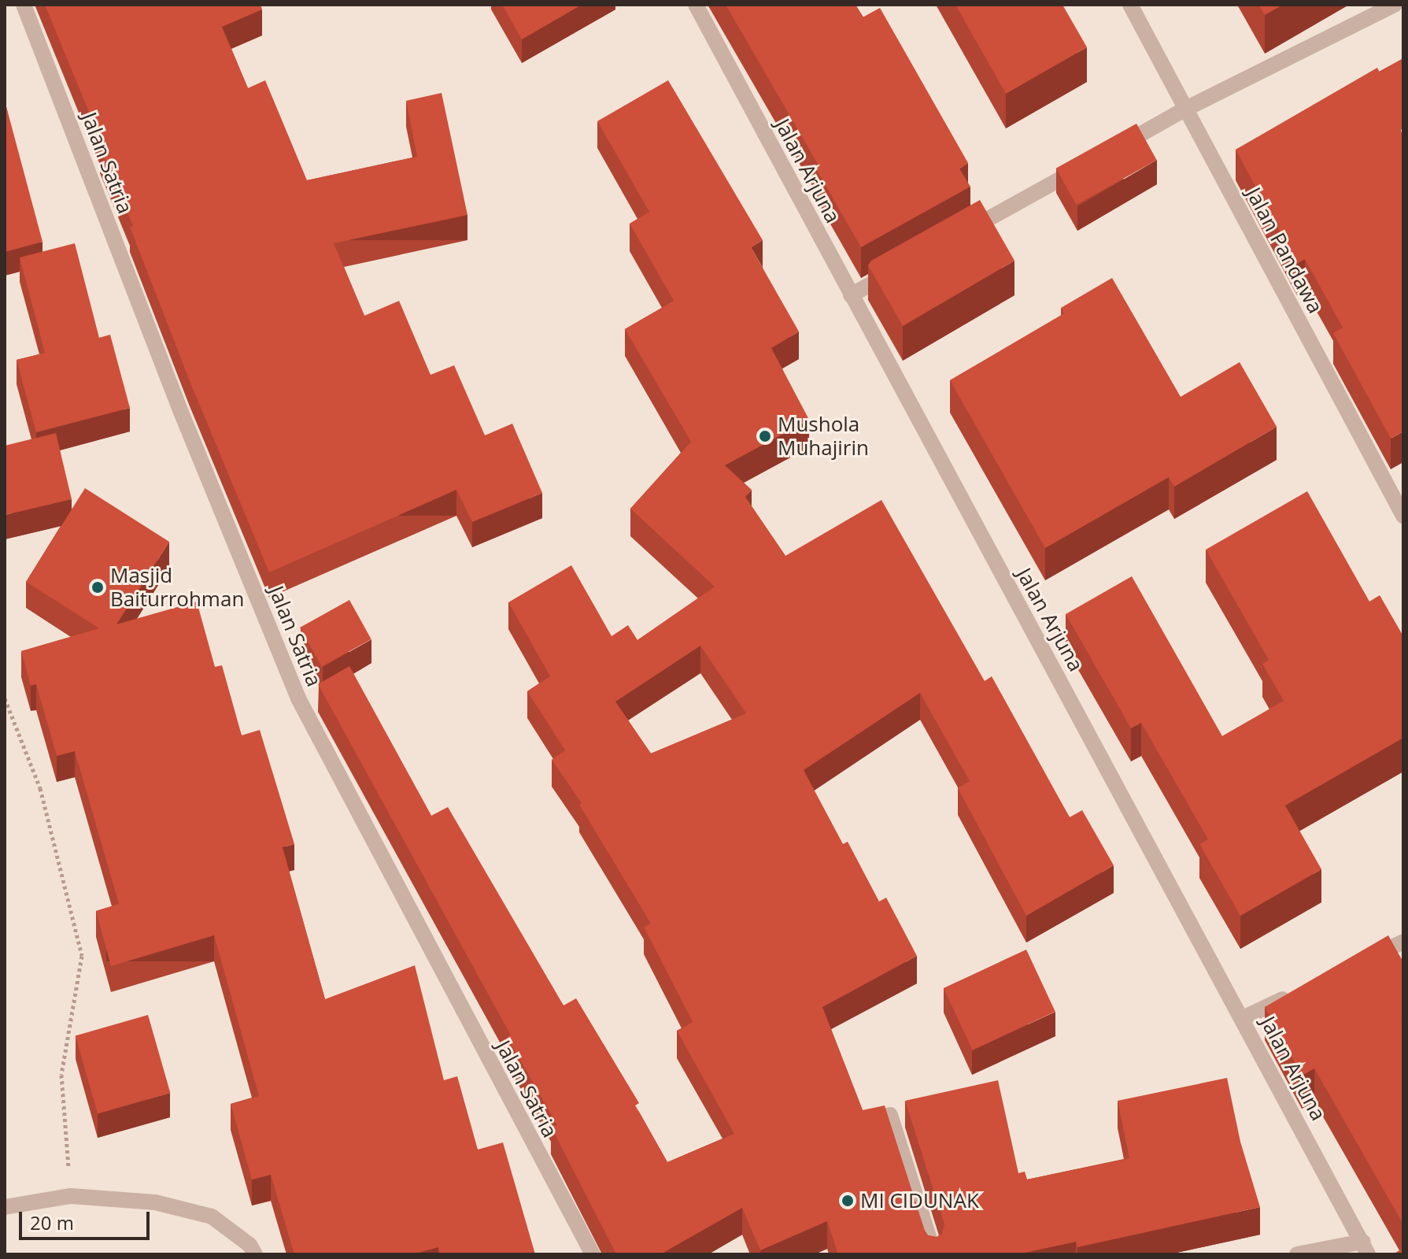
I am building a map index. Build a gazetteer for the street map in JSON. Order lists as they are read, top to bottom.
{
  "streets": {
    "street": ["Jalan Satria", "Jalan Arjuna", "Jalan Pandawa"]
  },
  "places": ["Mushola Muhajirin", "Masjid Baiturrohman", "MI CIDUNAK"],
  "scale_bar": "20 m"
}
